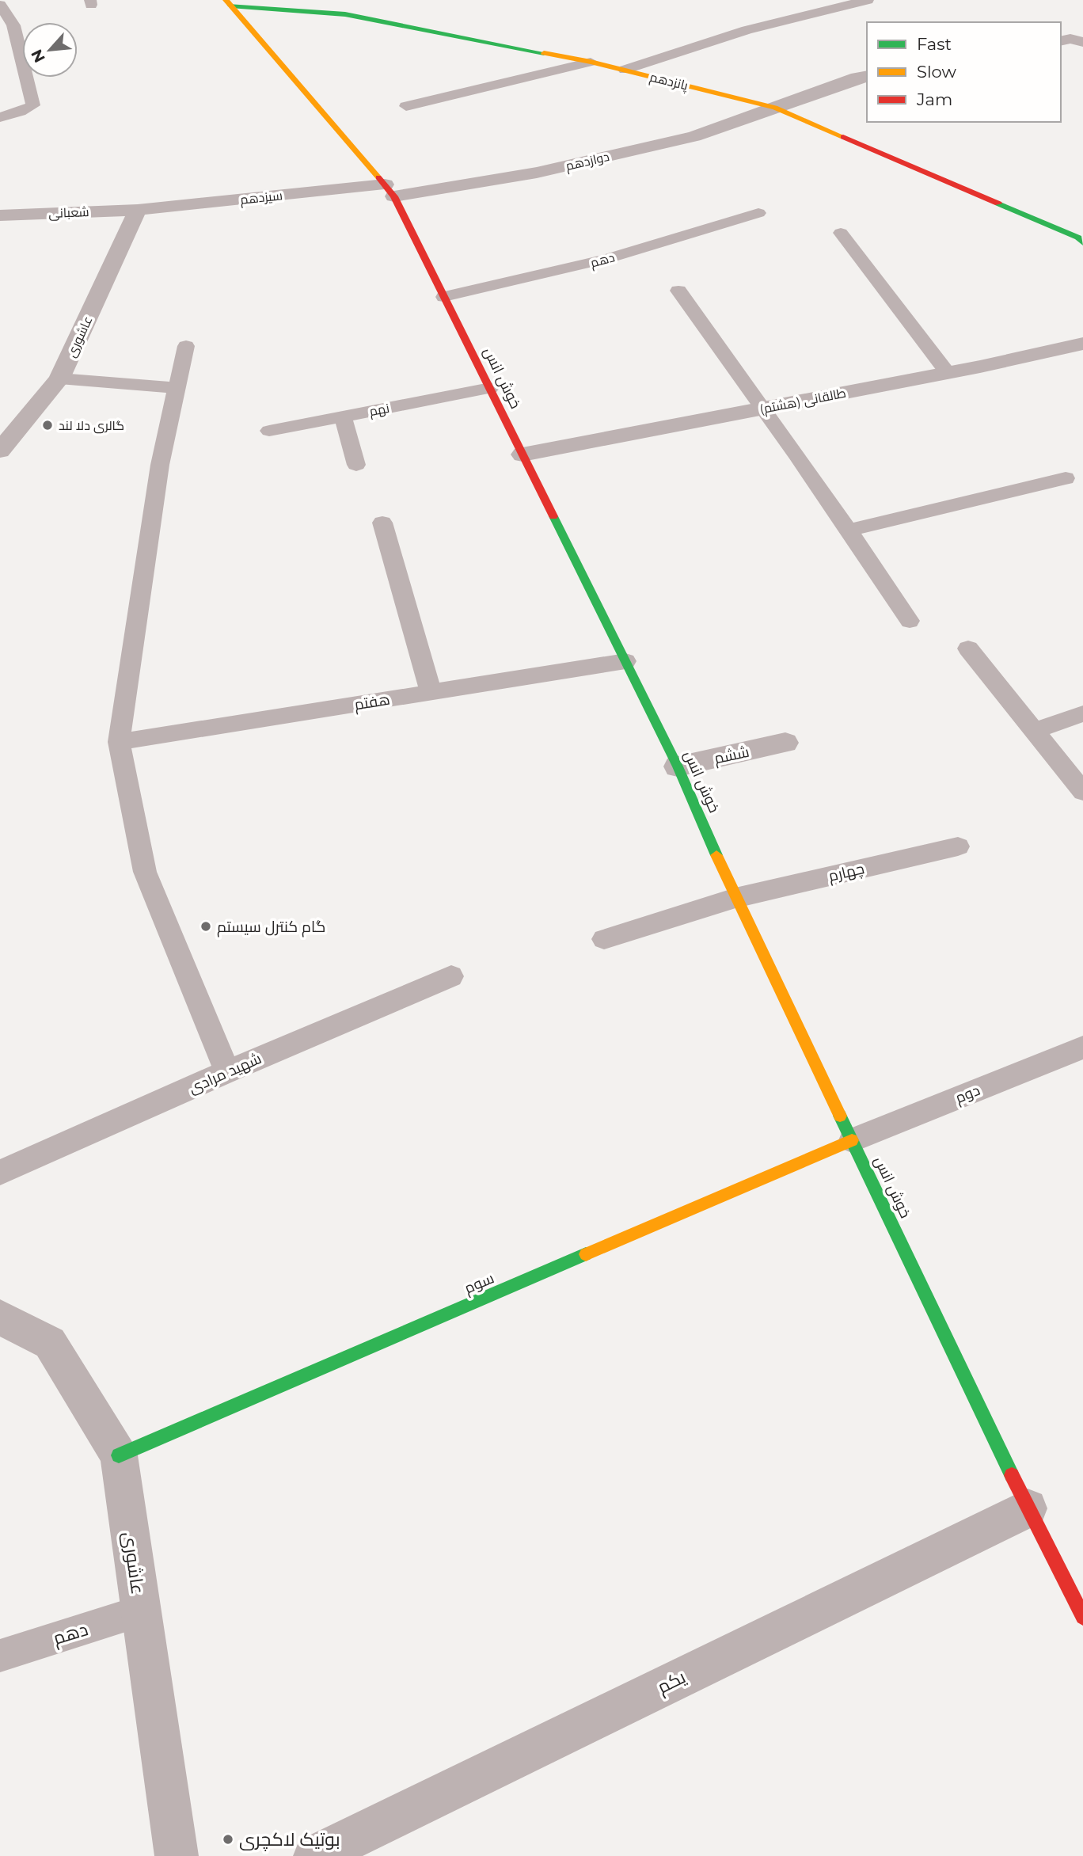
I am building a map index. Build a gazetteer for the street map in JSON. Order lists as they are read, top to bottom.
{
  "streets": {
    "street": [
      "پانزدهم",
      "دوازدهم",
      "سیزدهم",
      "شعبانی",
      "عاشوری",
      "خوش انس",
      "طالقانی (هشتم)",
      "ششم",
      "سوم",
      "یکم"
    ],
    "lane": [
      "دهم",
      "نهم",
      "هفتم",
      "چهارم",
      "شهید مرادی",
      "دوم"
    ]
  },
  "crossings": [
    ["پانزدهم", "دوازدهم"],
    ["پانزدهم", "خوش انس"],
    ["دوازدهم", "سیزدهم"],
    ["دوازدهم", "خوش انس"],
    ["سیزدهم", "شعبانی"],
    ["سیزدهم", "عاشوری"],
    ["سیزدهم", "خوش انس"],
    ["شعبانی", "عاشوری"],
    ["دهم", "عاشوری"],
    ["دهم", "خوش انس"],
    ["عاشوری", "سوم"],
    ["خوش انس", "طالقانی (هشتم)"],
    ["خوش انس", "نهم"],
    ["خوش انس", "هفتم"],
    ["خوش انس", "ششم"],
    ["خوش انس", "چهارم"],
    ["خوش انس", "دوم"],
    ["خوش انس", "سوم"],
    ["خوش انس", "یکم"],
    ["دوم", "سوم"]
  ],
  "places": ["گالری دلا لند", "گام کنترل سیستم", "بوتیک لاکچری"],
  "legend": ["Fast", "Slow", "Jam"],
  "north": "bottom left"
}
